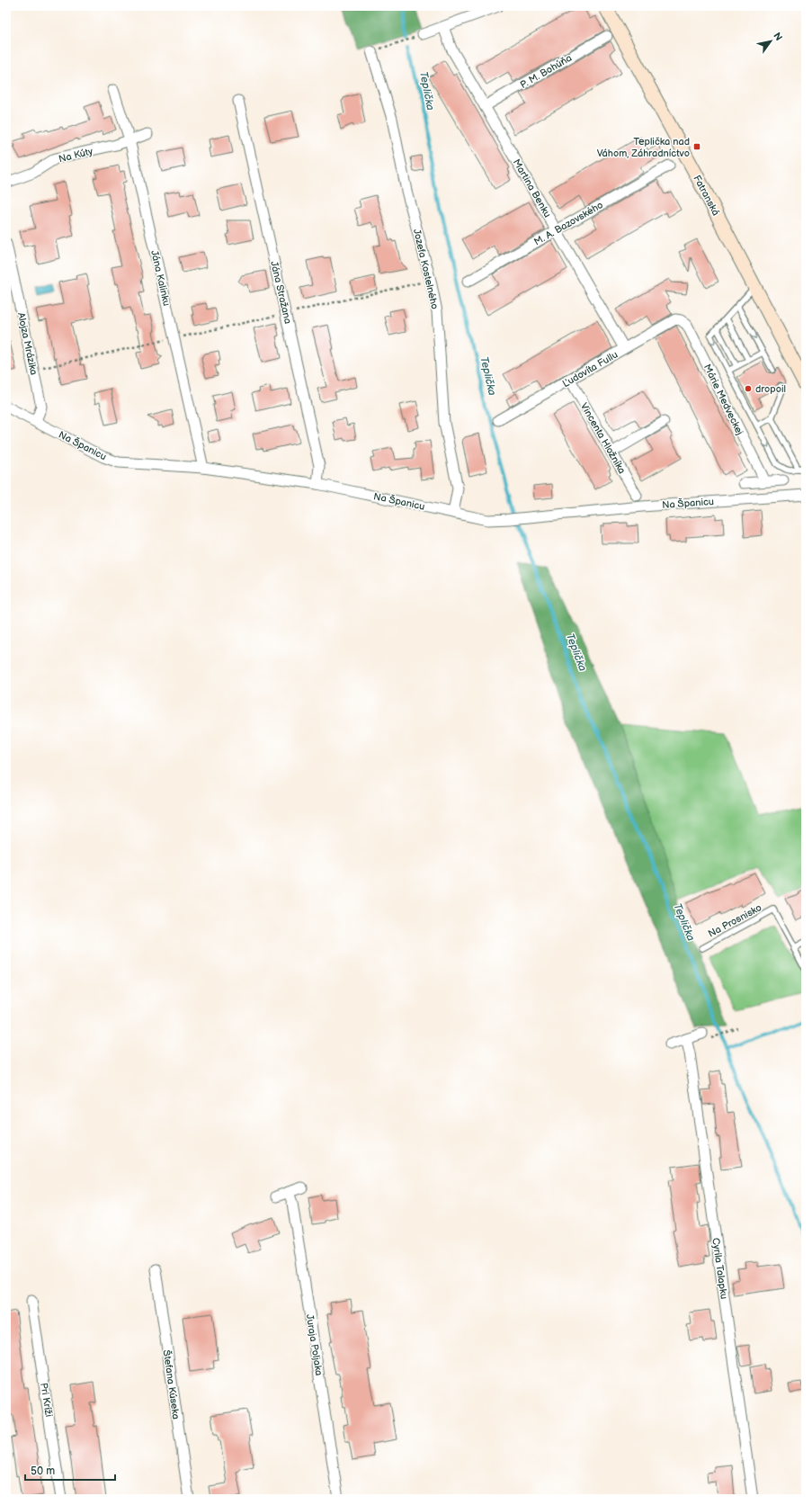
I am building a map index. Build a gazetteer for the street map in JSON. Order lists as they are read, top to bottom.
{
  "streets": {
    "main road": ["Fatranská"],
    "street": [
      "P. M. Bohúňa",
      "Na Kúty",
      "Martina Benku",
      "M. A. Bazovského",
      "Jozefa Kostelného",
      "Jána Kalinku",
      "Jána Stražana",
      "Alojza Mrázika",
      "Ľudovíta Fullu",
      "Márie Medveckej",
      "Vincenta Hložníka",
      "Na Španicu",
      "Cyrila Talapku",
      "Juraja Poljaka",
      "Štefana Kúseka",
      "Pri Kríži"
    ],
    "lane": ["Na Prosnisko"]
  },
  "crossings": [
    ["P. M. Bohúňa", "Martina Benku"],
    ["Na Kúty", "Jána Kalinku"],
    ["Martina Benku", "M. A. Bazovského"],
    ["Martina Benku", "Ľudovíta Fullu"],
    ["Jozefa Kostelného", "Na Španicu"],
    ["Jána Kalinku", "Na Španicu"],
    ["Jána Stražana", "Na Španicu"],
    ["Alojza Mrázika", "Na Španicu"],
    ["Ľudovíta Fullu", "Márie Medveckej"],
    ["Ľudovíta Fullu", "Vincenta Hložníka"]
  ],
  "water": ["Teplička"],
  "places": {
    "transit": ["Teplička nad Váhom, Záhradníctvo"],
    "other": ["dropoil"]
  },
  "scale_bar": "50 m",
  "north": "top right"
}
